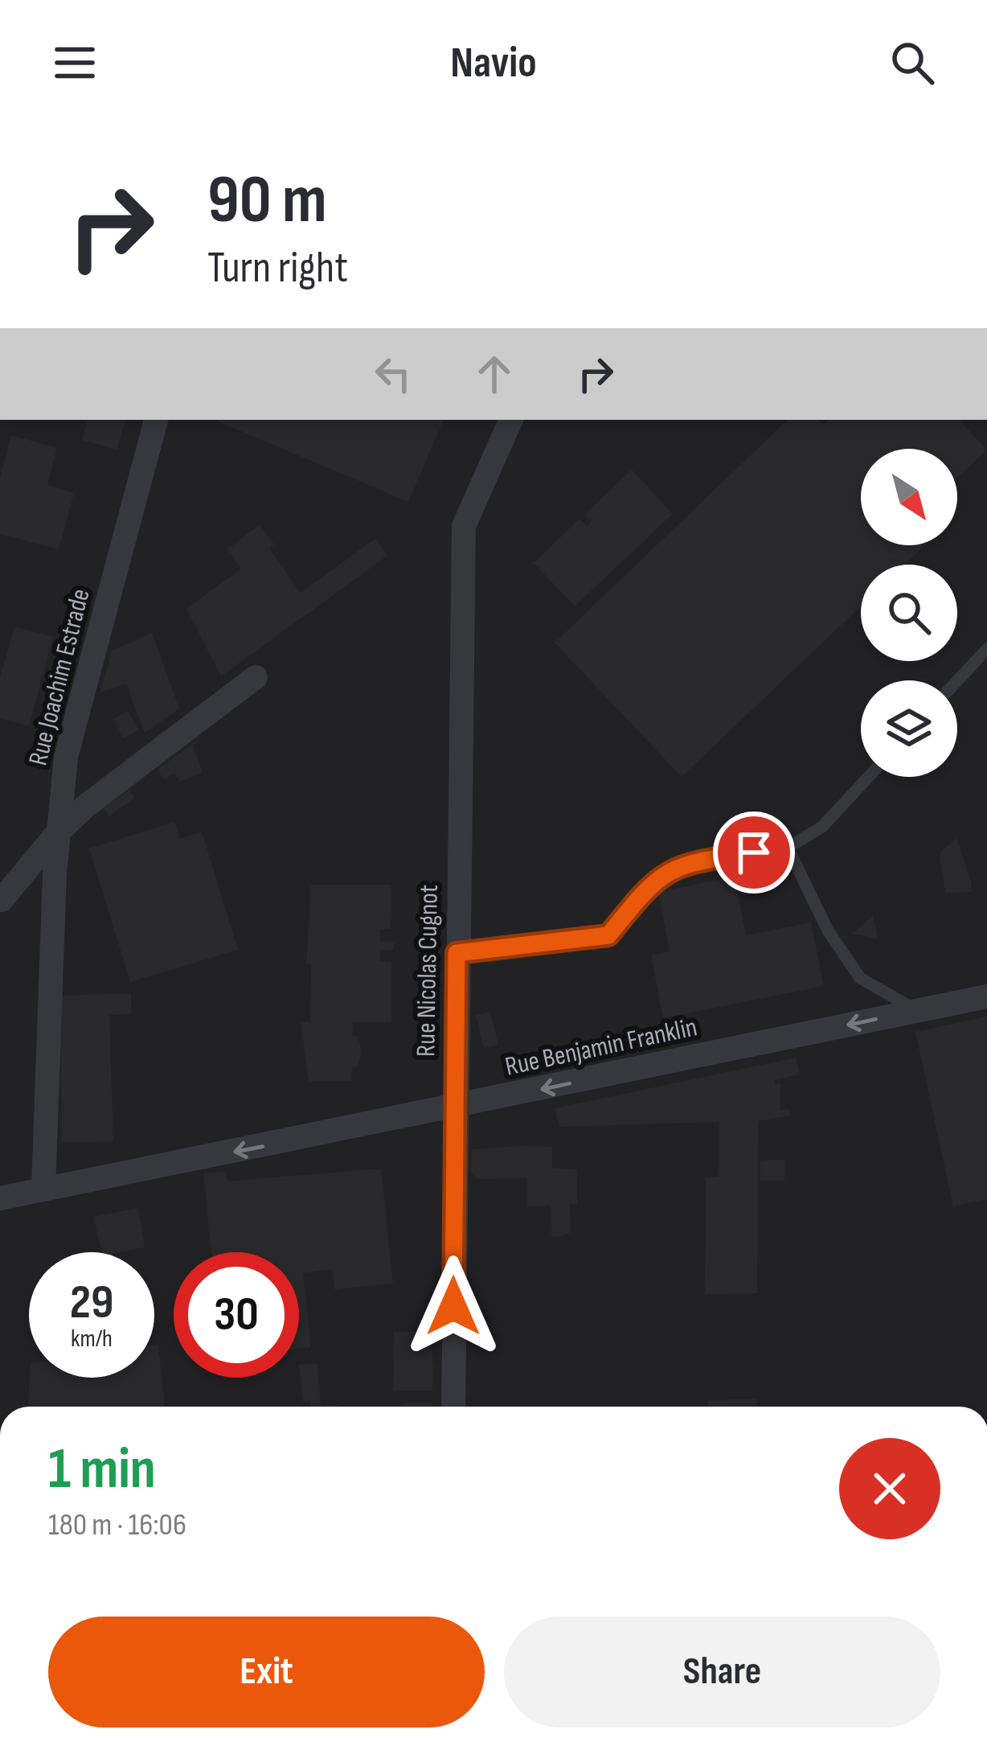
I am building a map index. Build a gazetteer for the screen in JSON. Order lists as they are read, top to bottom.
{
  "streets": {
    "street": ["Rue Joachim Estrade", "Rue Nicolas Cugnot", "Rue Benjamin Franklin"]
  },
  "crossings": [
    ["Rue Joachim Estrade", "Rue Benjamin Franklin"],
    ["Rue Nicolas Cugnot", "Rue Benjamin Franklin"]
  ],
  "one_way": ["Rue Benjamin Franklin"],
  "north": "bottom right",
  "page": {
    "header": "Navio",
    "turn": ["90 m", "Turn right"],
    "speed": "29 km/h",
    "limit": "30",
    "heading": ["1 min", "180 m · 16:06"],
    "buttons": ["Exit", "Share"]
  }
}
